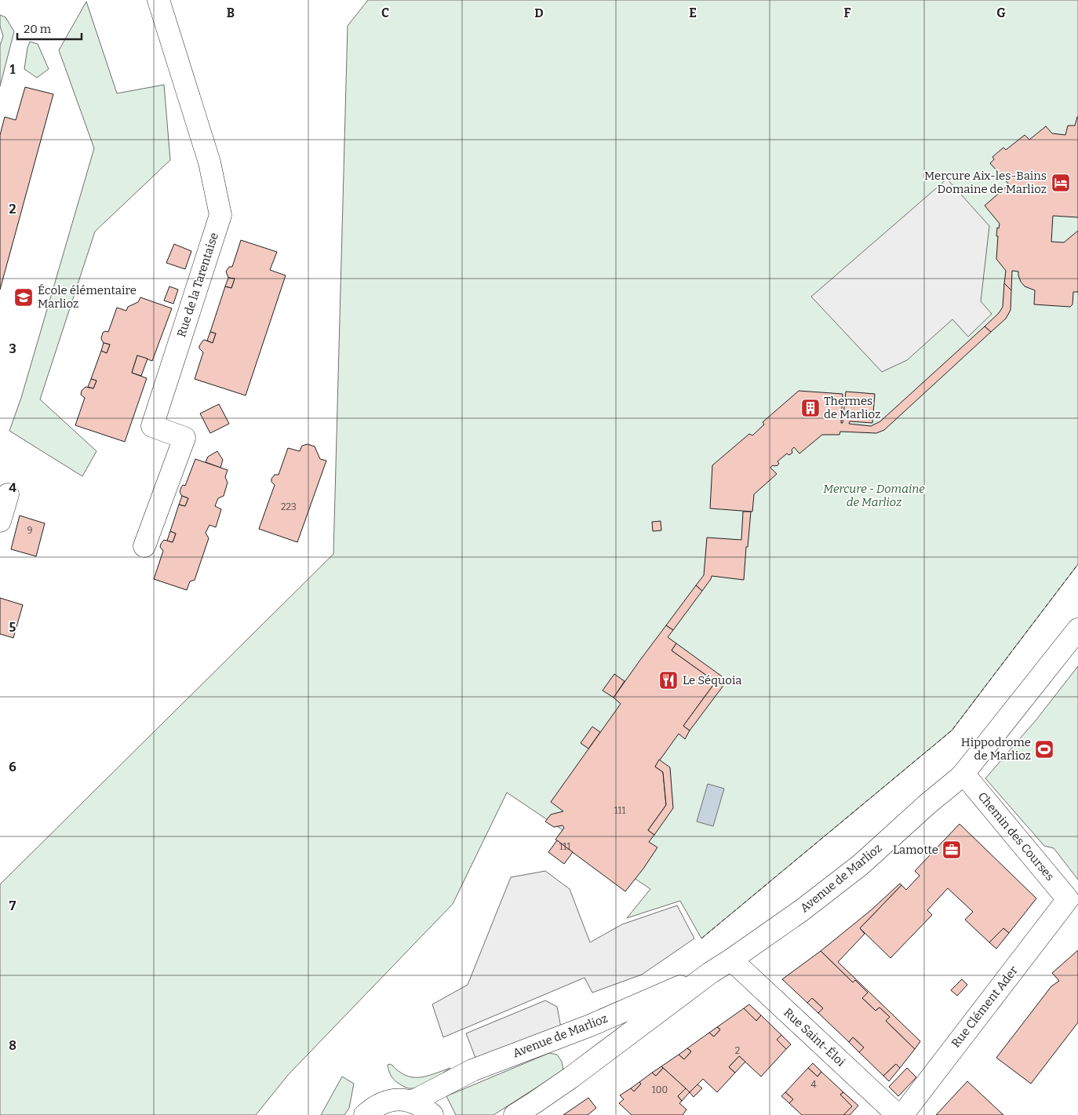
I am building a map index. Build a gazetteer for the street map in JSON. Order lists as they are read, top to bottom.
{
  "streets": {
    "street": [
      "Rue de la Tarentaise",
      "Chemin des Courses",
      "Avenue de Marlioz",
      "Rue Clément Ader",
      "Rue Saint-Éloi"
    ]
  },
  "crossings": [
    ["Chemin des Courses", "Avenue de Marlioz"],
    ["Chemin des Courses", "Rue Clément Ader"],
    ["Avenue de Marlioz", "Rue Saint-Éloi"]
  ],
  "parks": ["Mercure - Domaine de Marlioz"],
  "places": {
    "hotel": ["Mercure Aix-les-Bains Domaine de Marlioz"],
    "school or university": ["École élémentaire Marlioz"],
    "building": ["Thermes de Marlioz"],
    "restaurant": ["Le Séquoia"],
    "sports": ["Hippodrome de Marlioz"],
    "office": ["Lamotte"]
  },
  "house_numbers": [
    "223",
    "9",
    "111",
    "111",
    "2",
    "4",
    "100"
  ],
  "scale_bar": "20 m",
  "grid": {
    "columns": [
      "B",
      "C",
      "D",
      "E",
      "F",
      "G"
    ],
    "rows": [
      "1",
      "2",
      "3",
      "4",
      "5",
      "6",
      "7",
      "8"
    ]
  }
}
